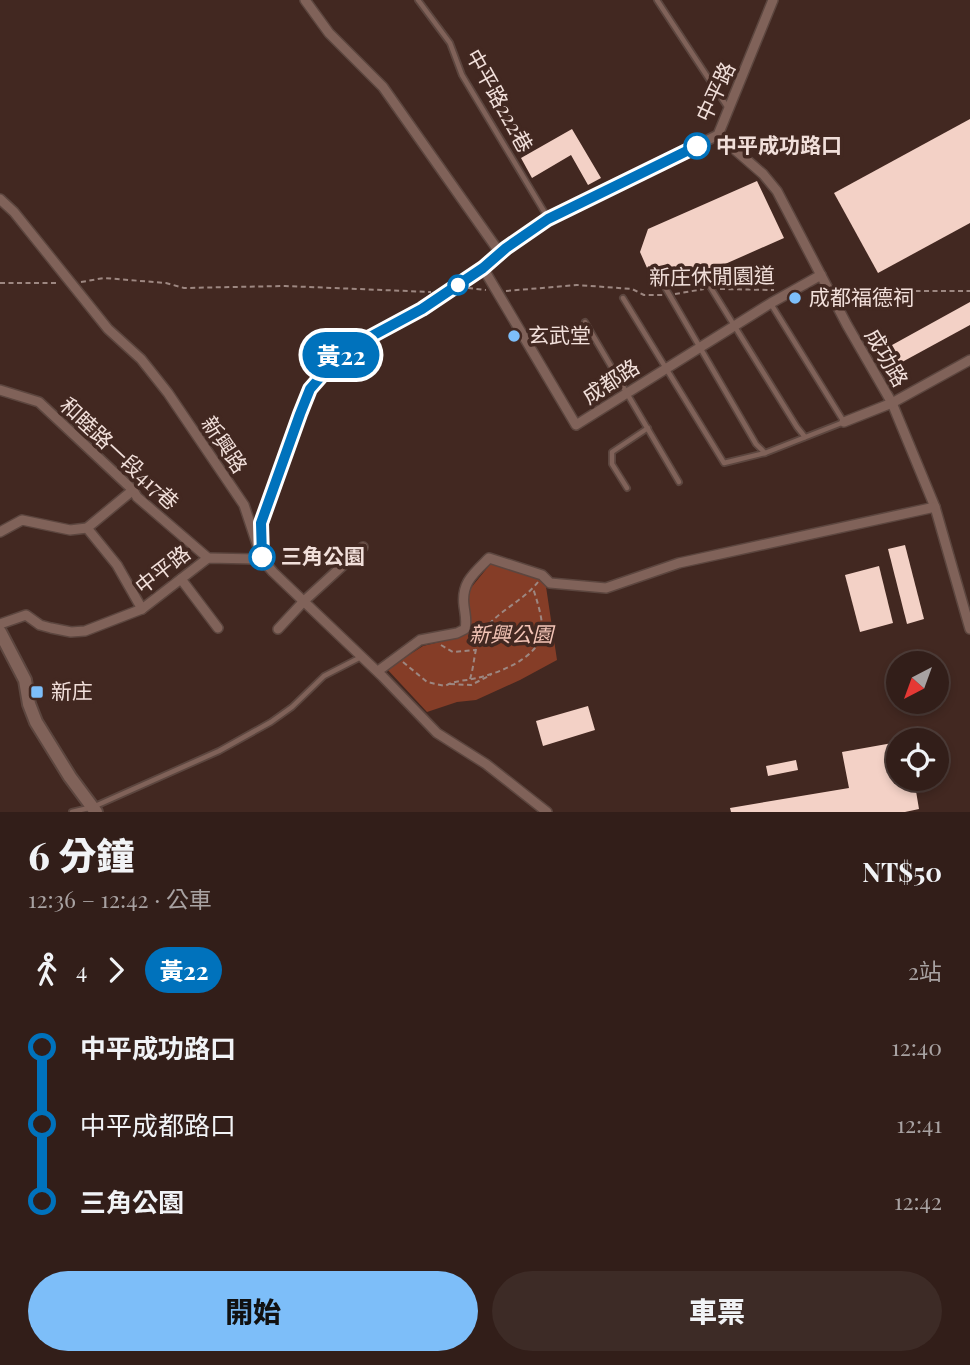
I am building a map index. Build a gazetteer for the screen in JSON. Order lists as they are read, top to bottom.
{
  "streets": {
    "street": [
      "中平路",
      "成功路",
      "成都路",
      "新興路",
      "和睦路一段417巷"
    ],
    "lane": ["中平路222巷"],
    "path": ["新庄休閒園道"]
  },
  "crossings": [
    ["中平路", "中平路222巷"],
    ["中平路", "新庄休閒園道"],
    ["中平路", "成功路"],
    ["中平路", "成都路"],
    ["中平路", "新興路"],
    ["中平路", "和睦路一段417巷"],
    ["新庄休閒園道", "成都路"],
    ["新庄休閒園道", "新興路"],
    ["成功路", "成都路"]
  ],
  "parks": ["新興公園"],
  "places": {
    "other": [
      "中平成功路口",
      "成都福德祠",
      "玄武堂",
      "三角公園"
    ],
    "transit": ["新庄"]
  },
  "lines": ["bus line 黃22"],
  "north": "bottom left",
  "page": {
    "on_map": "黃22",
    "heading": ["6 分鐘", "12:36 – 12:42 · 公車", "NT$50"],
    "legs": ["4", "黃22", "2站"],
    "list": [
      {
        "name": "中平成功路口",
        "value": "12:40"
      },
      {
        "name": "中平成都路口",
        "value": "12:41"
      },
      {
        "name": "三角公園",
        "value": "12:42"
      }
    ],
    "buttons": ["開始", "車票"]
  }
}
